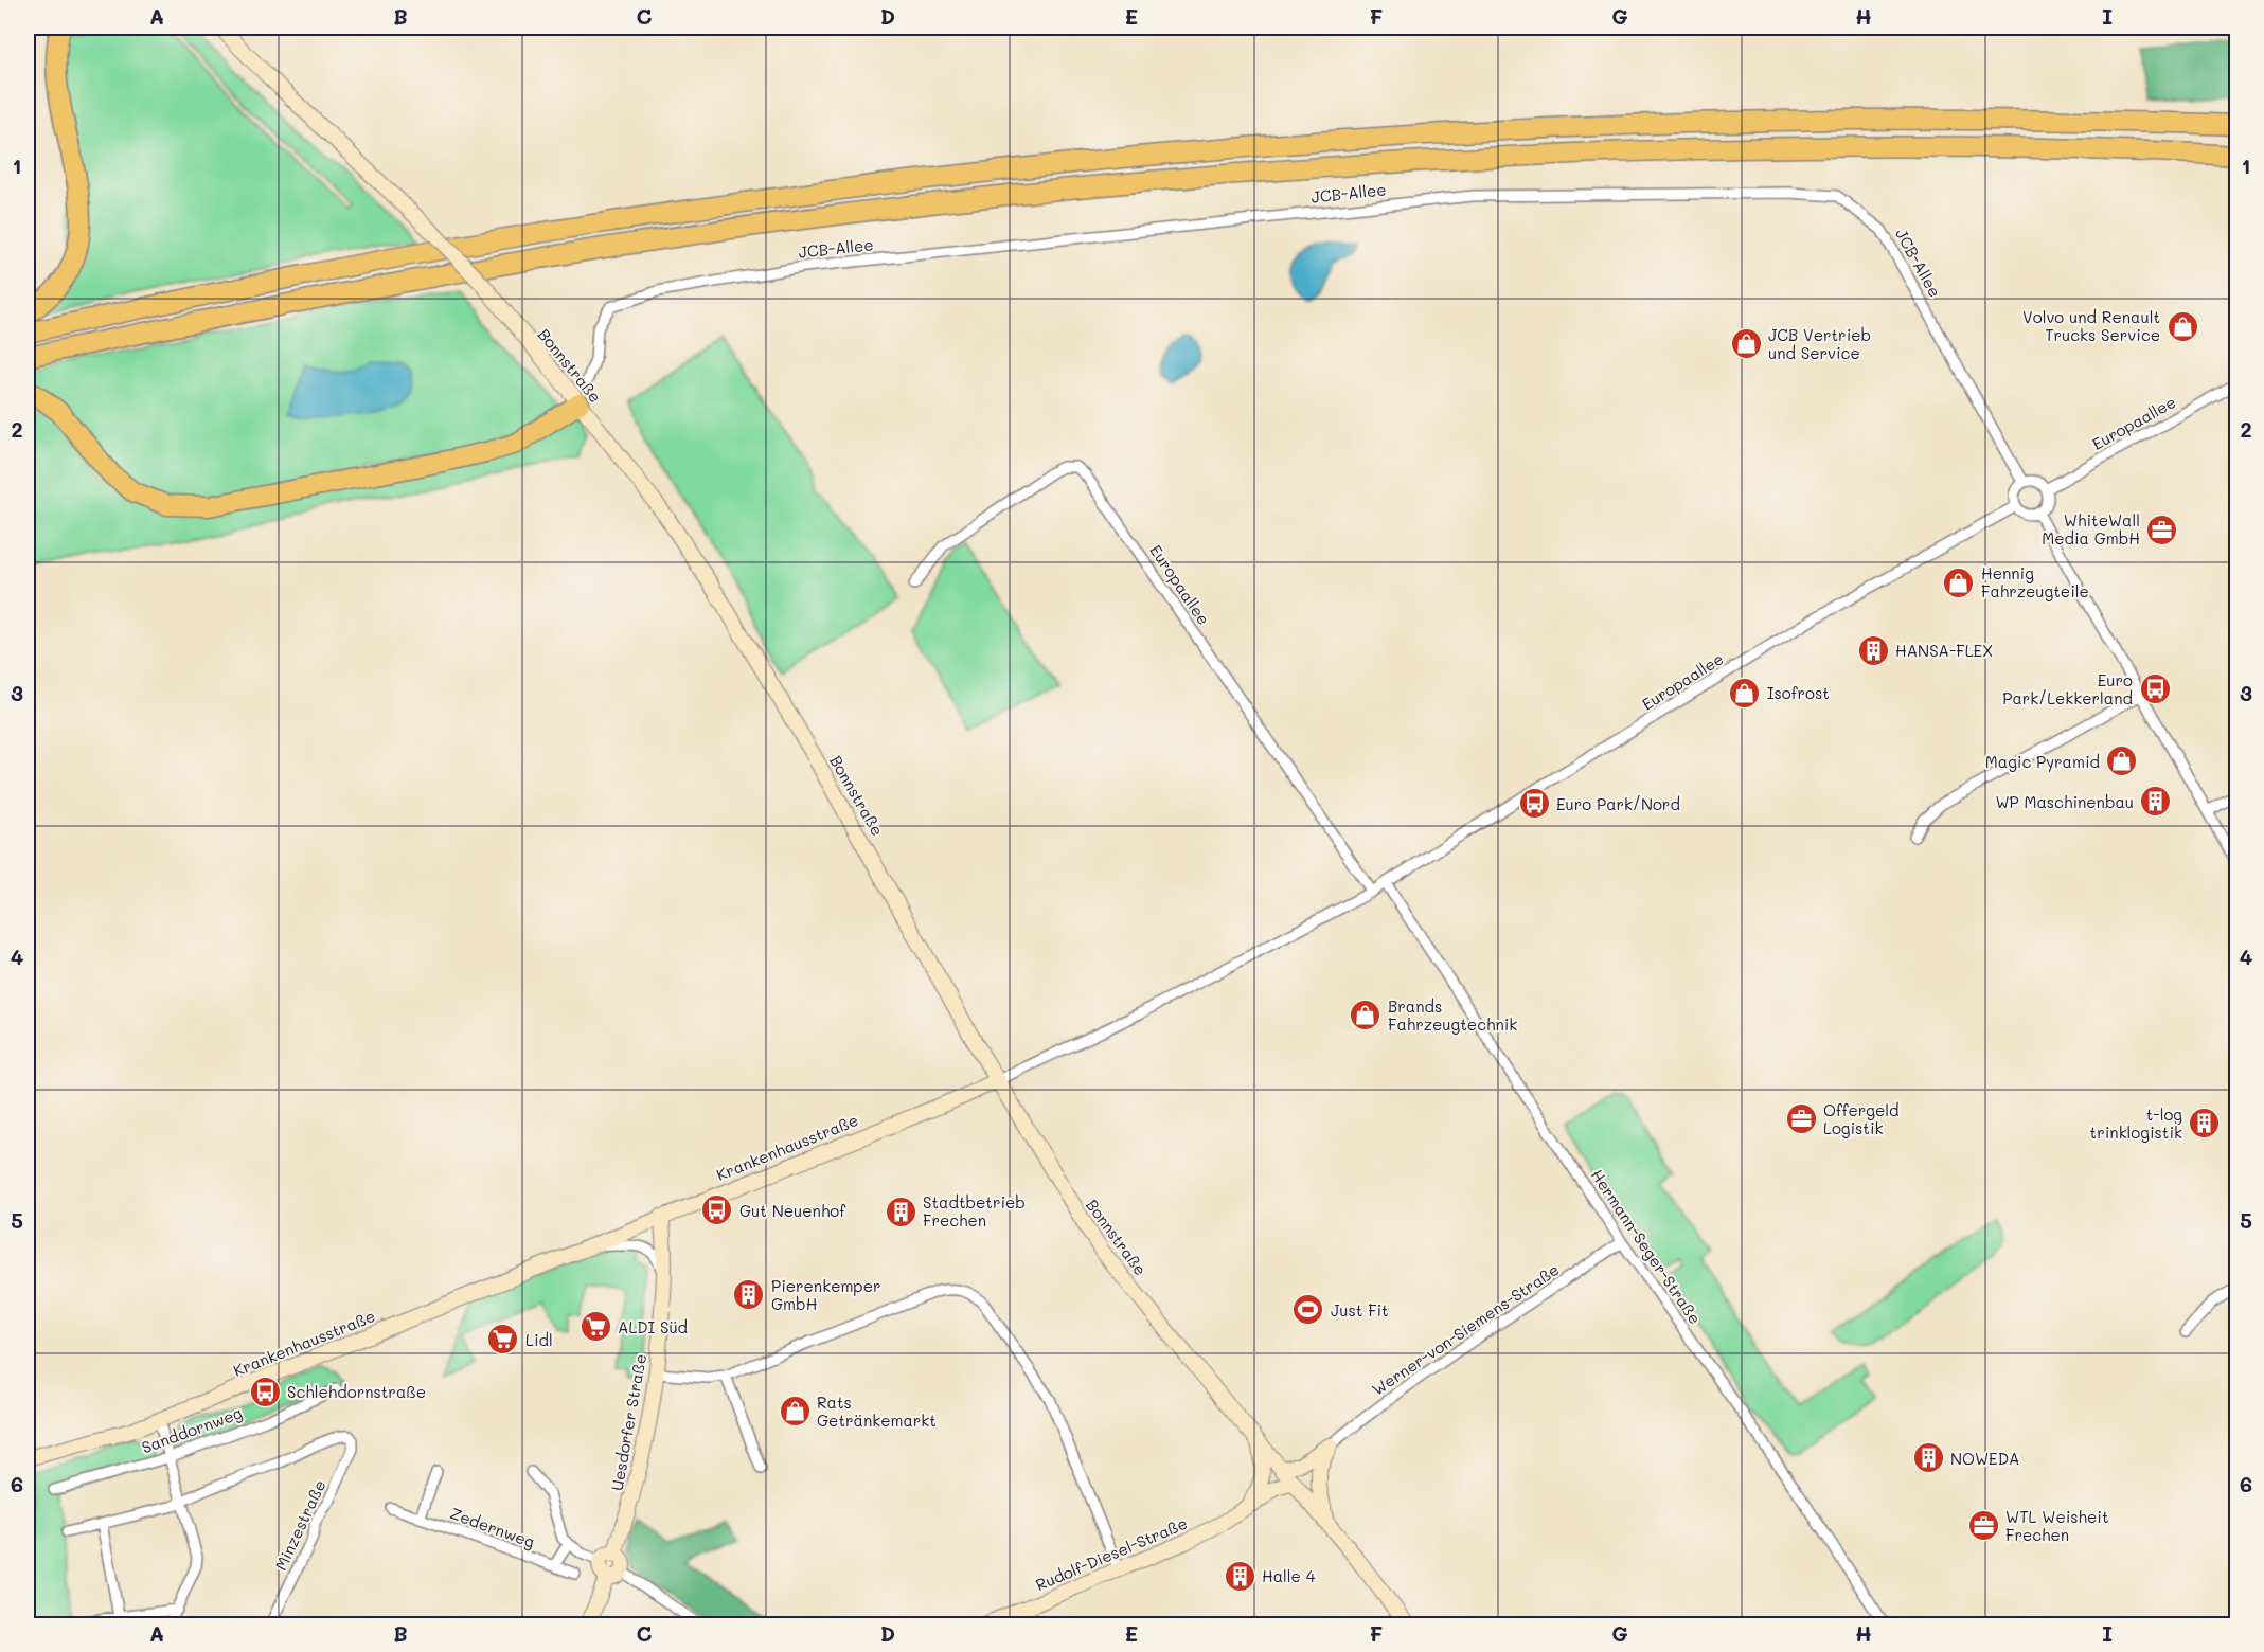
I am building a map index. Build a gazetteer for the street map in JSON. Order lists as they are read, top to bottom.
{
  "streets": {
    "main road": [
      "Bonnstraße",
      "Krankenhausstraße",
      "Uesdorfer Straße",
      "Rudolf-Diesel-Straße"
    ],
    "street": [
      "JCB-Allee",
      "Europaallee",
      "Hermann-Seger-Straße",
      "Werner-von-Siemens-Straße",
      "Sanddornweg",
      "Minzestraße",
      "Zedernweg"
    ]
  },
  "crossings": [
    ["JCB-Allee", "Bonnstraße"],
    ["JCB-Allee", "Europaallee"],
    ["Bonnstraße", "Europaallee"],
    ["Bonnstraße", "Krankenhausstraße"],
    ["Bonnstraße", "Rudolf-Diesel-Straße"],
    ["Europaallee", "Krankenhausstraße"],
    ["Europaallee", "Hermann-Seger-Straße"],
    ["Krankenhausstraße", "Uesdorfer Straße"],
    ["Hermann-Seger-Straße", "Werner-von-Siemens-Straße"]
  ],
  "places": {
    "shop": [
      "Volvo und Renault Trucks Service",
      "JCB Vertrieb und Service",
      "Hennig Fahrzeugteile",
      "Isofrost",
      "Magic Pyramid",
      "Brands Fahrzeugtechnik",
      "Rats Getränkemarkt"
    ],
    "office": ["WhiteWall Media GmbH", "Offergeld Logistik", "WTL Weisheit Frechen"],
    "building": [
      "HANSA-FLEX",
      "WP Maschinenbau",
      "t-log trinklogistik",
      "Stadtbetrieb Frechen",
      "Pierenkemper GmbH",
      "NOWEDA",
      "Halle 4"
    ],
    "bus stop": [
      "Euro Park/Lekkerland",
      "Euro Park/Nord",
      "Gut Neuenhof",
      "Schlehdornstraße"
    ],
    "sports": ["Just Fit"],
    "supermarket": ["ALDI Süd", "Lidl"]
  },
  "grid": {
    "columns": [
      "A",
      "B",
      "C",
      "D",
      "E",
      "F",
      "G",
      "H",
      "I"
    ],
    "rows": [
      "1",
      "2",
      "3",
      "4",
      "5",
      "6"
    ]
  }
}
